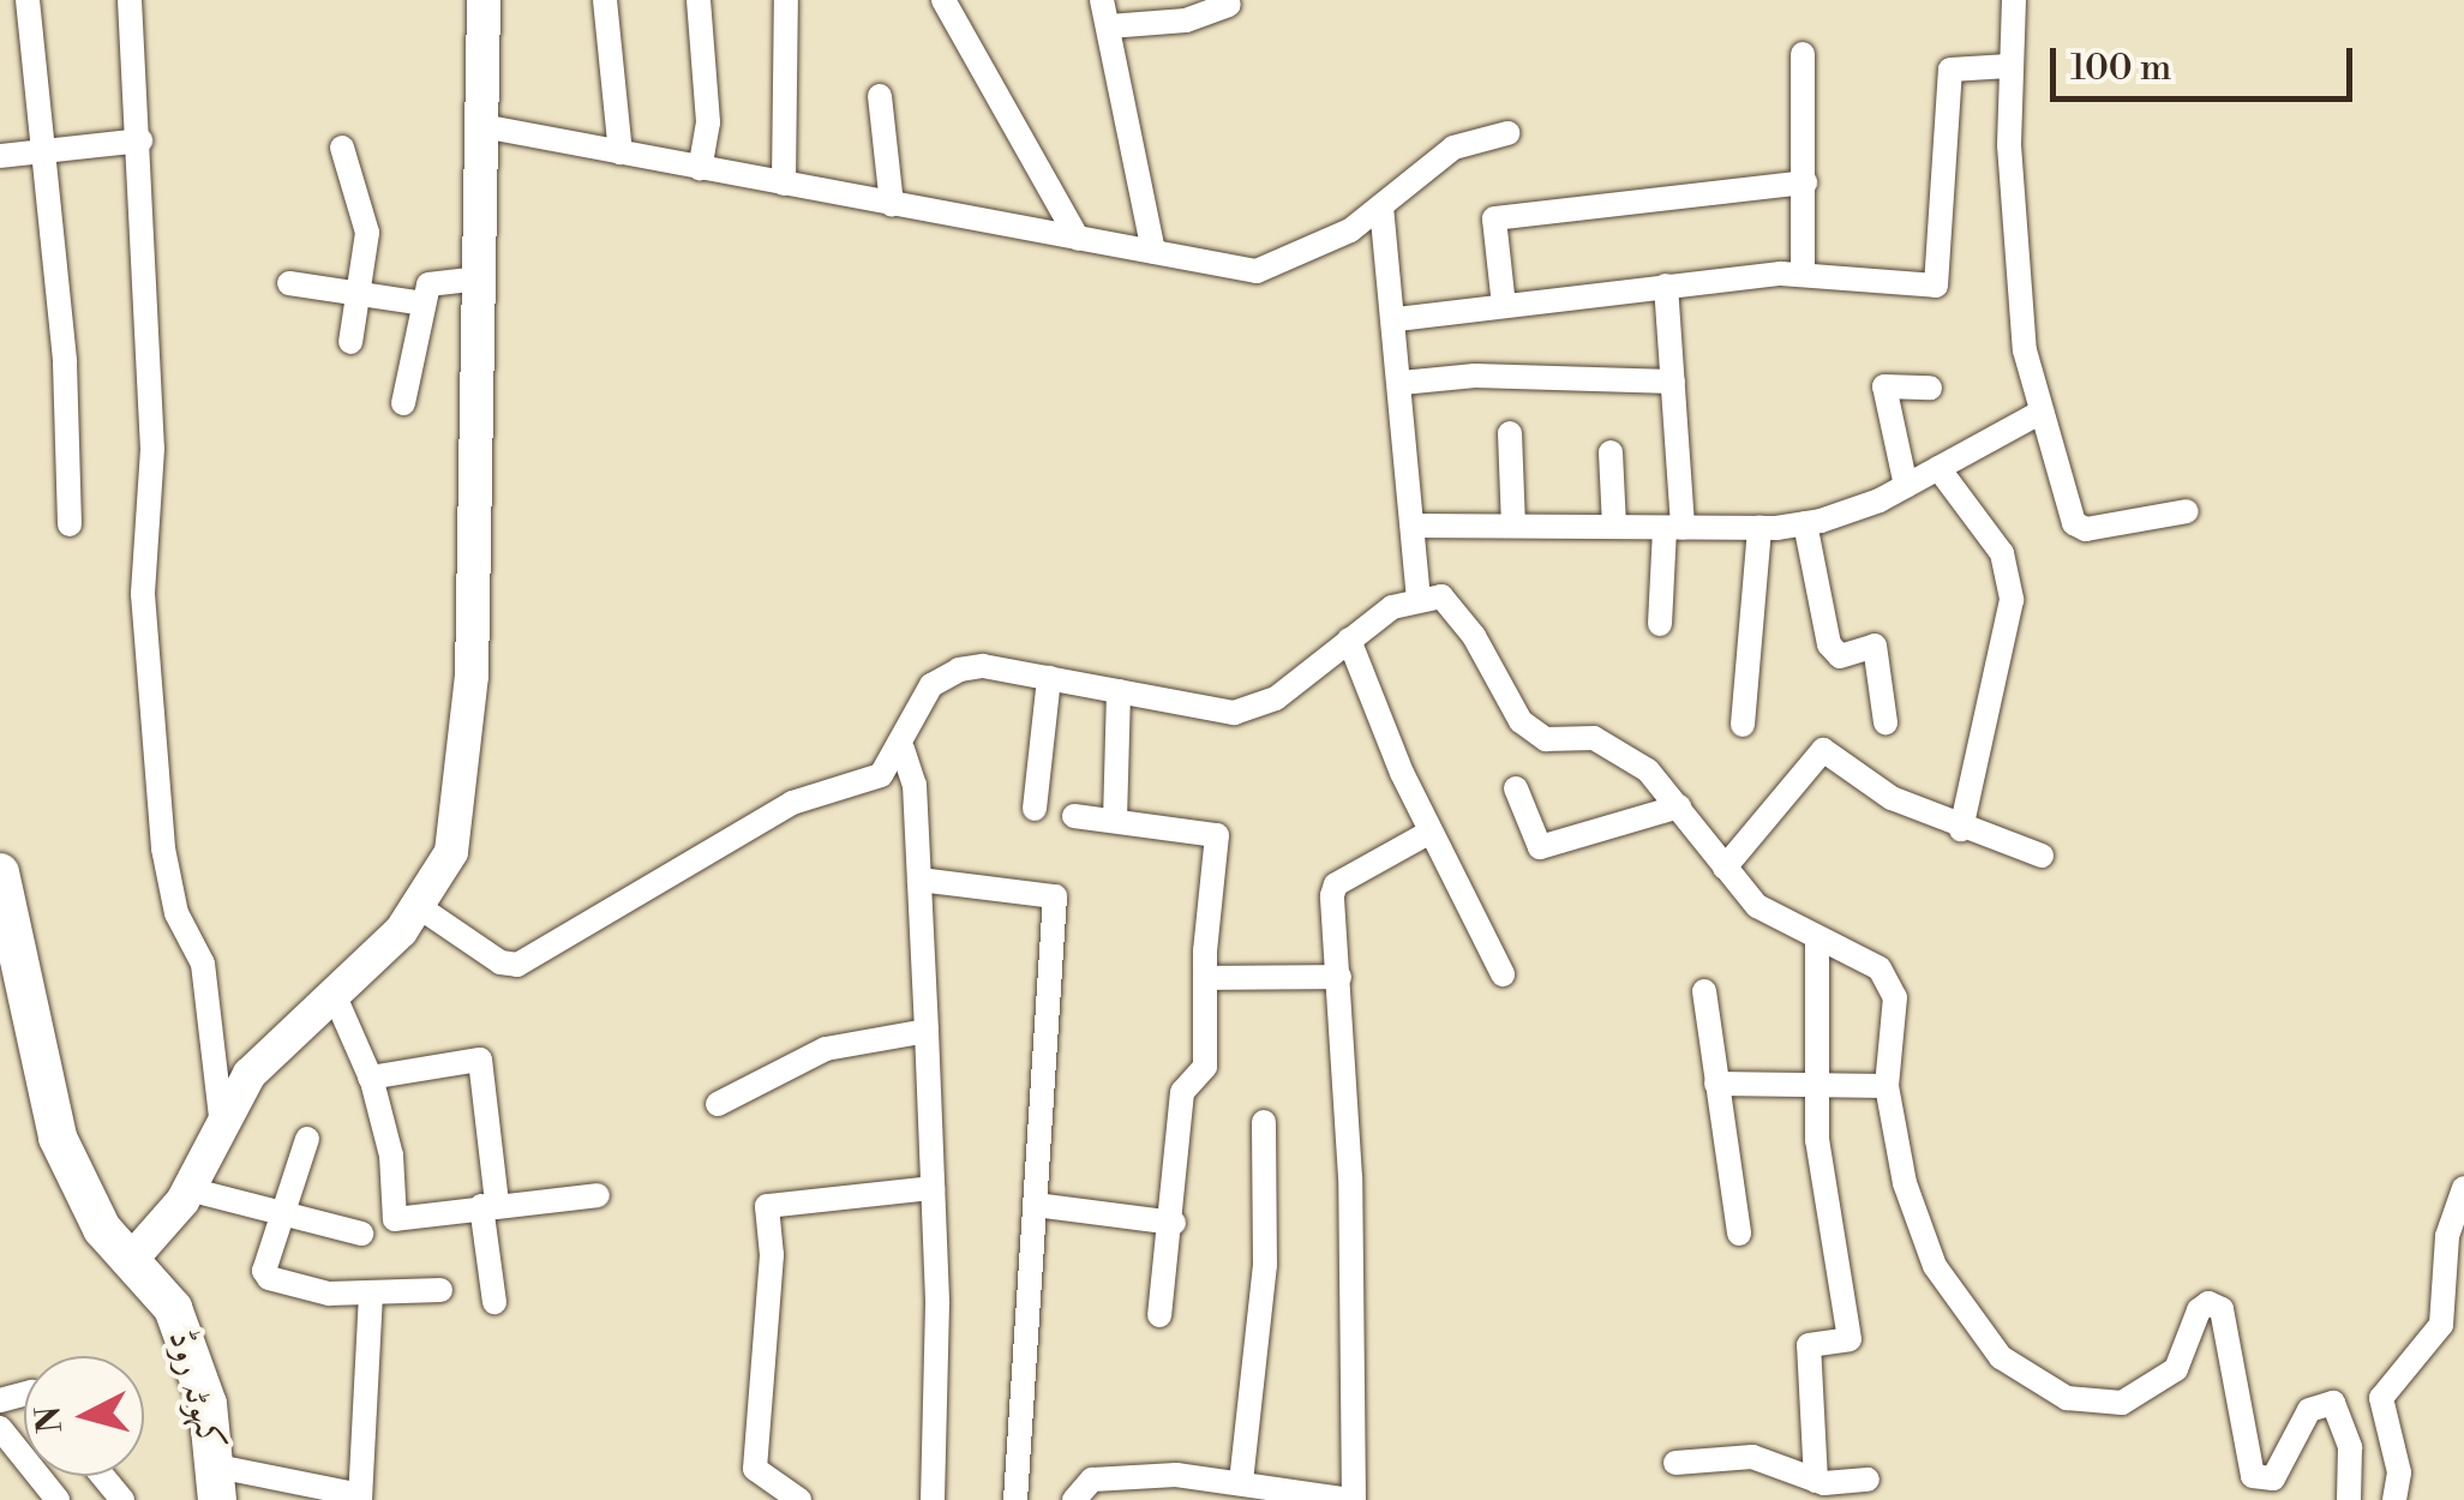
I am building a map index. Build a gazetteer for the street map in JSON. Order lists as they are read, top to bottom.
{
  "streets": {
    "main road": ["کہوٹہ روڈ"]
  },
  "scale_bar": "100 m",
  "north": "left"
}
